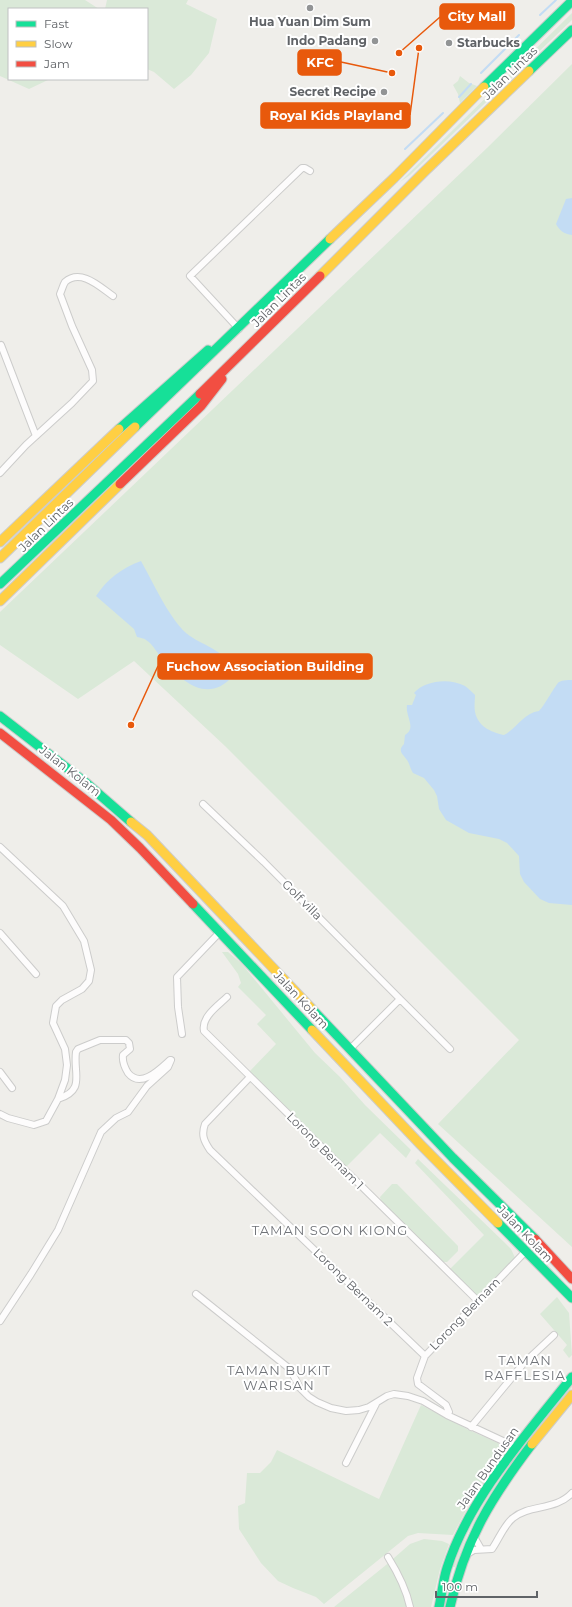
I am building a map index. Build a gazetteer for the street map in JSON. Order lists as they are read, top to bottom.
{
  "streets": {
    "main road": ["Jalan Lintas", "Jalan Kolam", "Jalan Bundusan"],
    "street": [
      "Golf villa",
      "Lorong Bernam 1",
      "Lorong Bernam 2",
      "Lorong Bernam"
    ]
  },
  "crossings": [
    ["Jalan Kolam", "Lorong Bernam"],
    ["Lorong Bernam 1", "Lorong Bernam 2"],
    ["Lorong Bernam 1", "Lorong Bernam"],
    ["Lorong Bernam 2", "Lorong Bernam"]
  ],
  "districts": ["TAMAN SOON KIONG", "TAMAN RAFFLESIA", "TAMAN BUKIT WARISAN"],
  "places": [
    "Hua Yuan Dim Sum",
    "Indo Padang",
    "Starbucks",
    "Royal Kids Playland",
    "City Mall",
    "KFC",
    "Secret Recipe",
    "Fuchow Association Building"
  ],
  "legend": ["Fast", "Slow", "Jam"],
  "scale_bar": "100 m"
}
